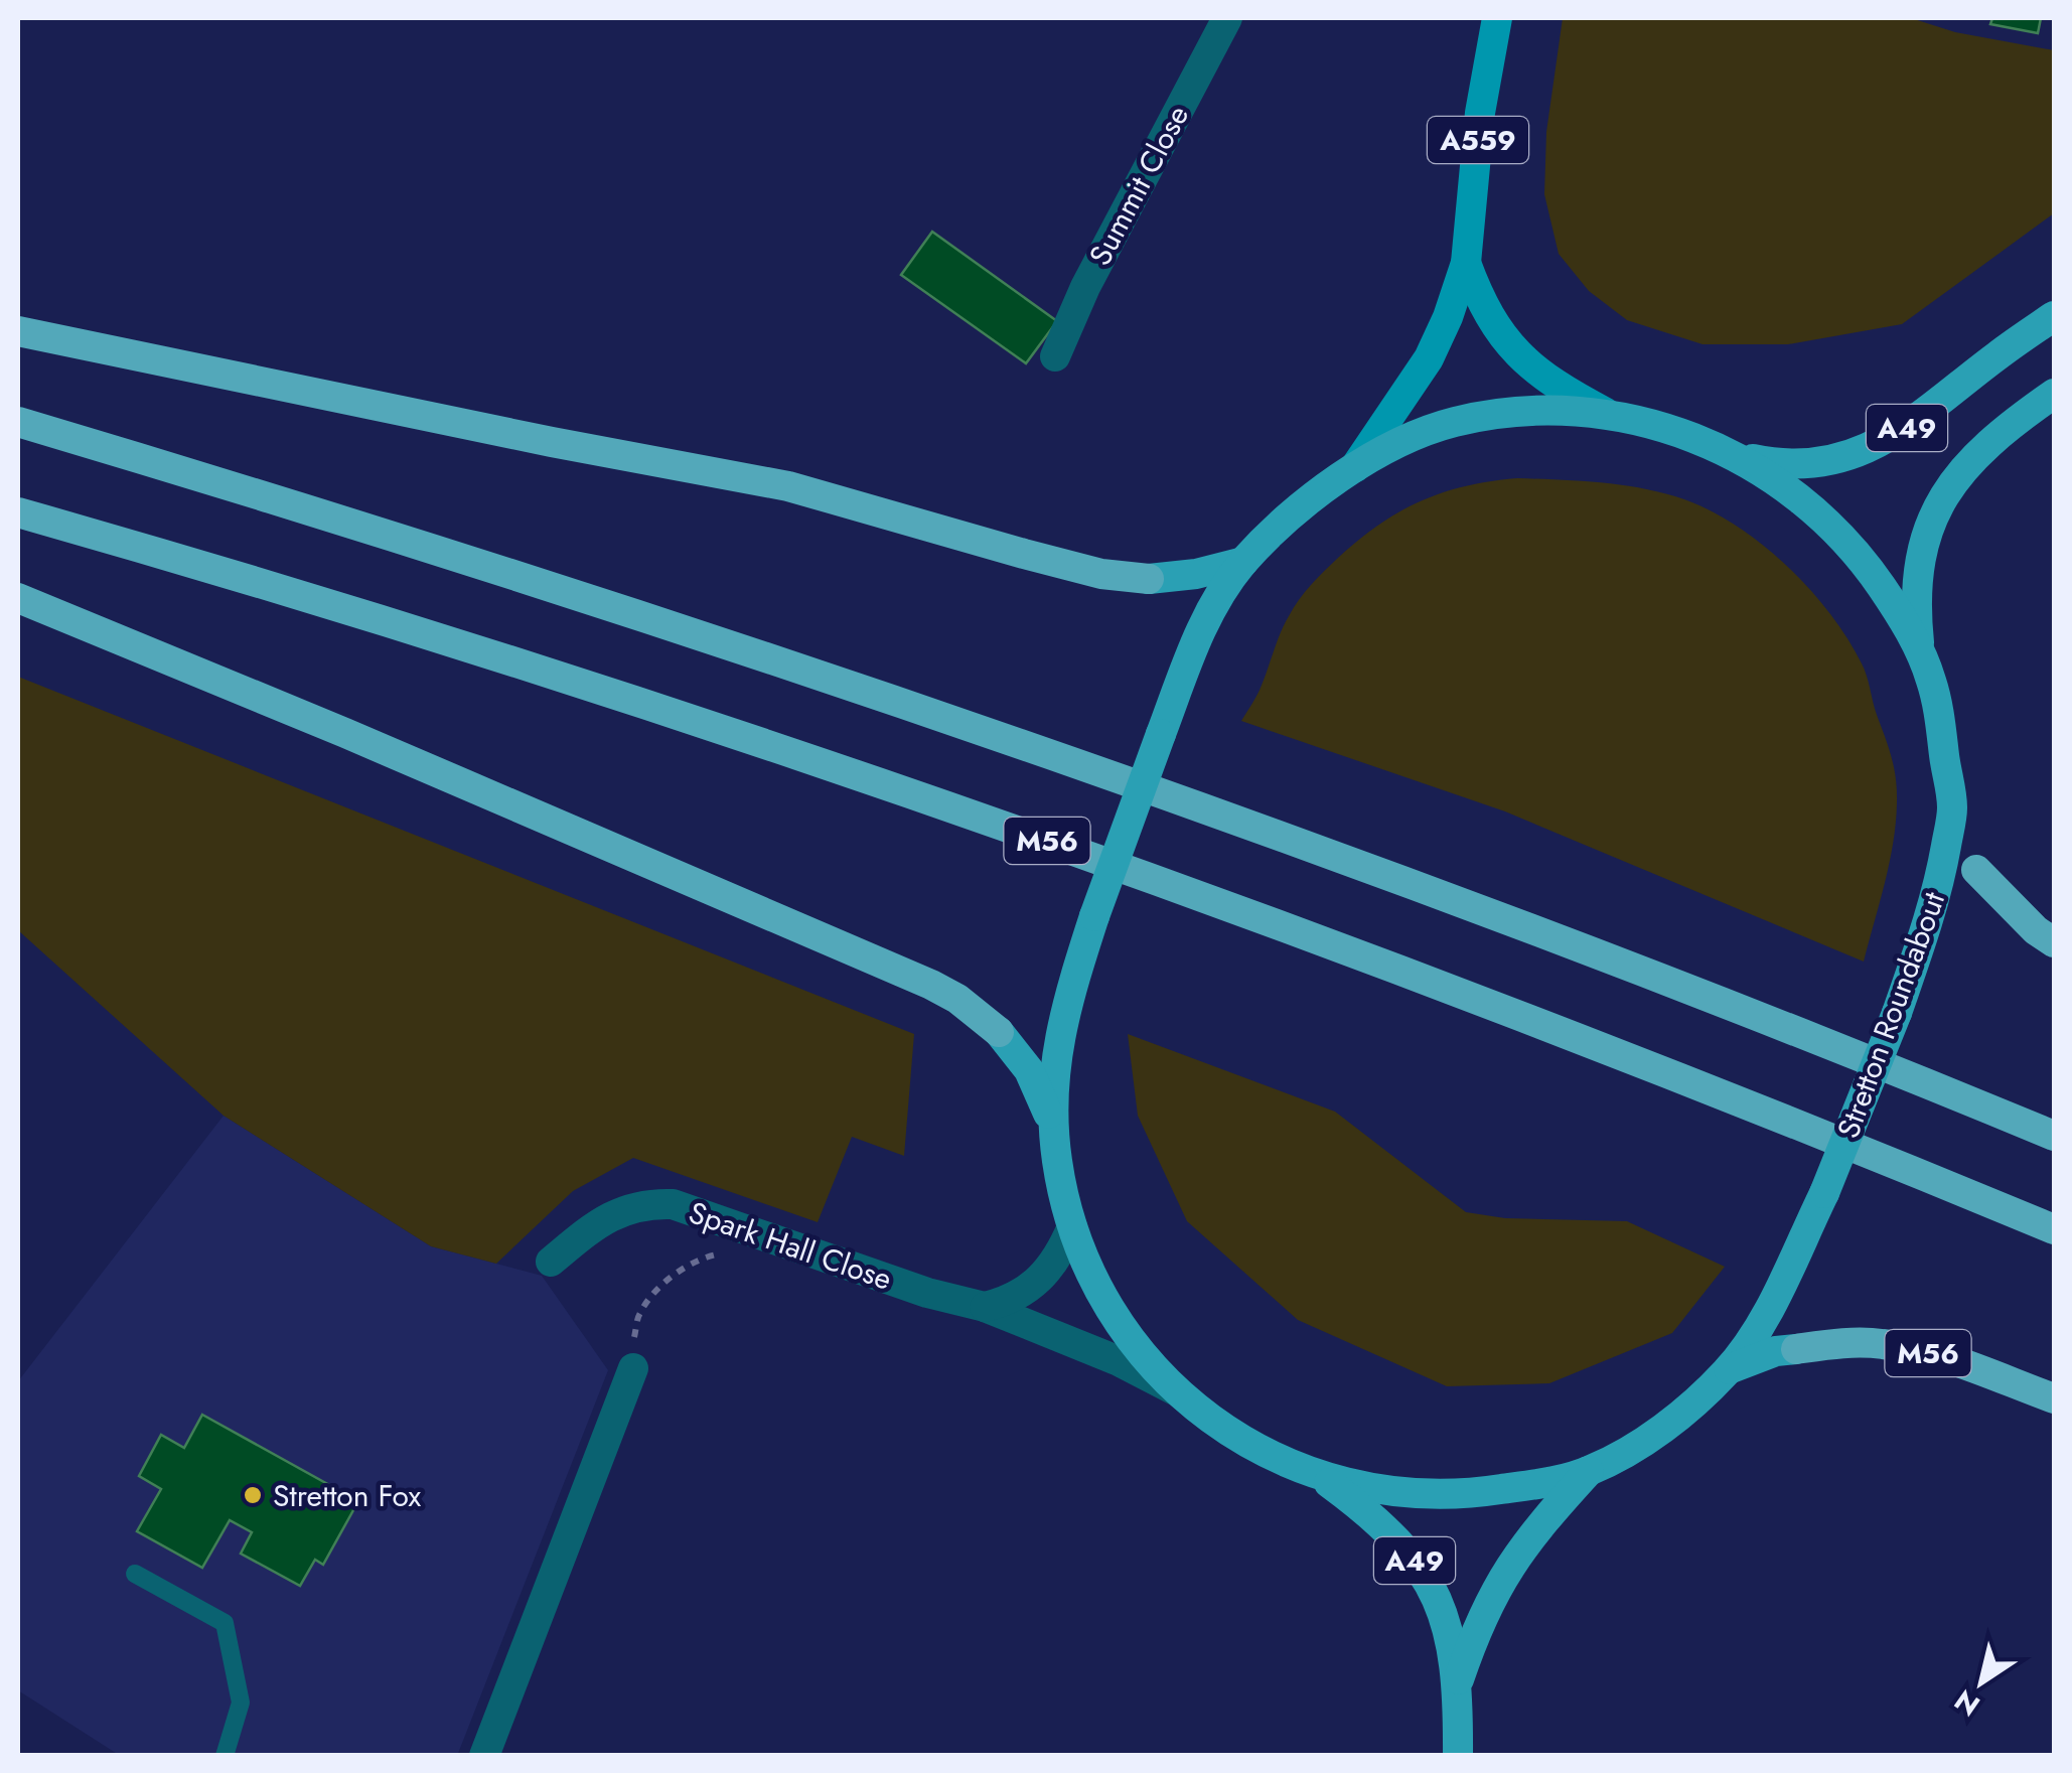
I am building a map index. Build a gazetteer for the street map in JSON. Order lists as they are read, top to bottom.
{
  "streets": {
    "highway": ["A49", "M56", "Stretton Roundabout"],
    "main road": ["A559"],
    "street": ["Summit Close", "Spark Hall Close"]
  },
  "crossings": [
    ["A559", "Stretton Roundabout"],
    ["A49", "Stretton Roundabout"],
    ["M56", "Stretton Roundabout"],
    ["Stretton Roundabout", "Spark Hall Close"]
  ],
  "places": ["Stretton Fox"],
  "north": "bottom left"
}
